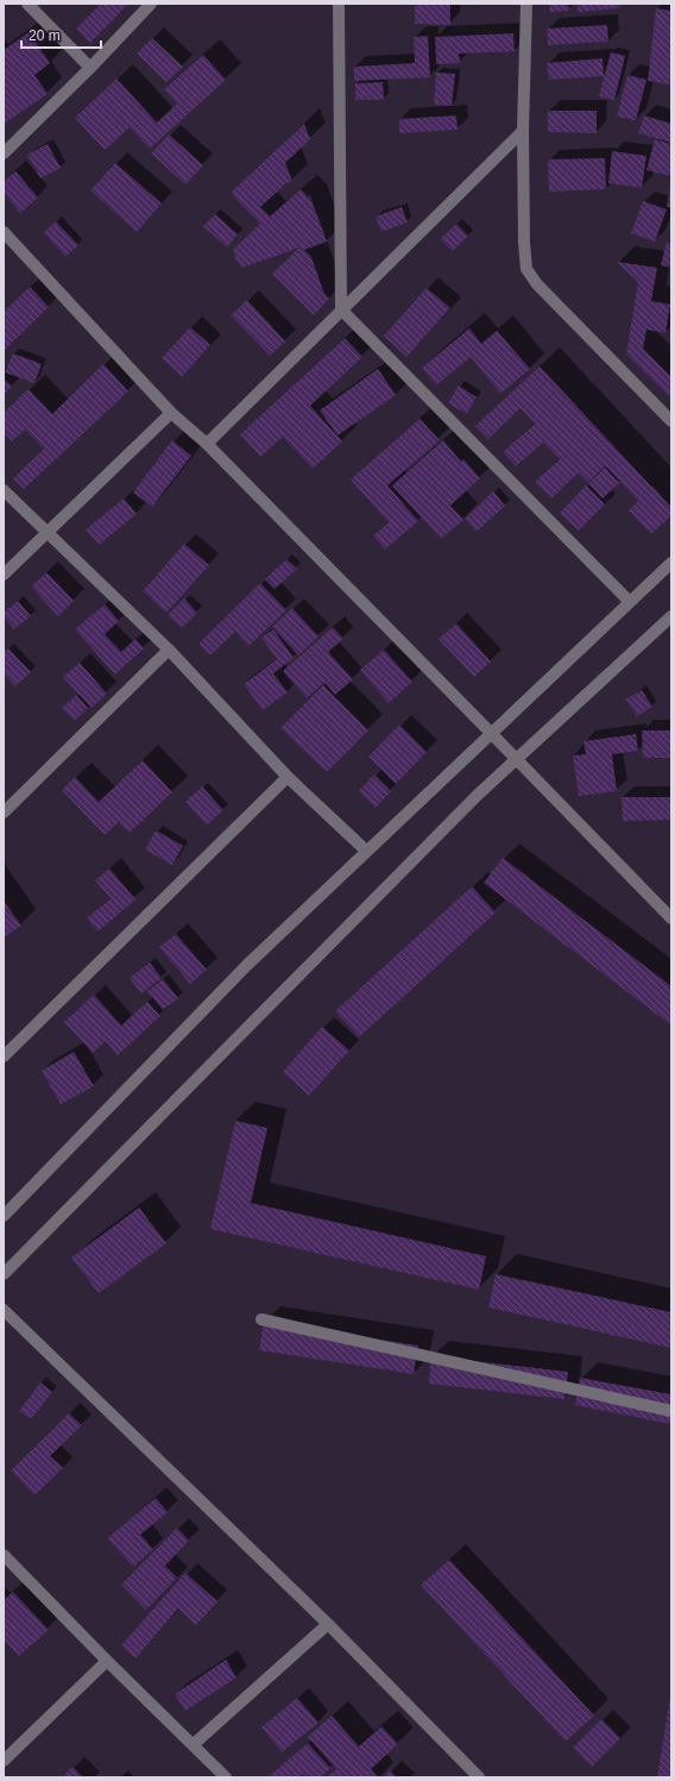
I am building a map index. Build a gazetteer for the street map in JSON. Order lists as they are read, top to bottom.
{
  "scale_bar": "20 m"
}
